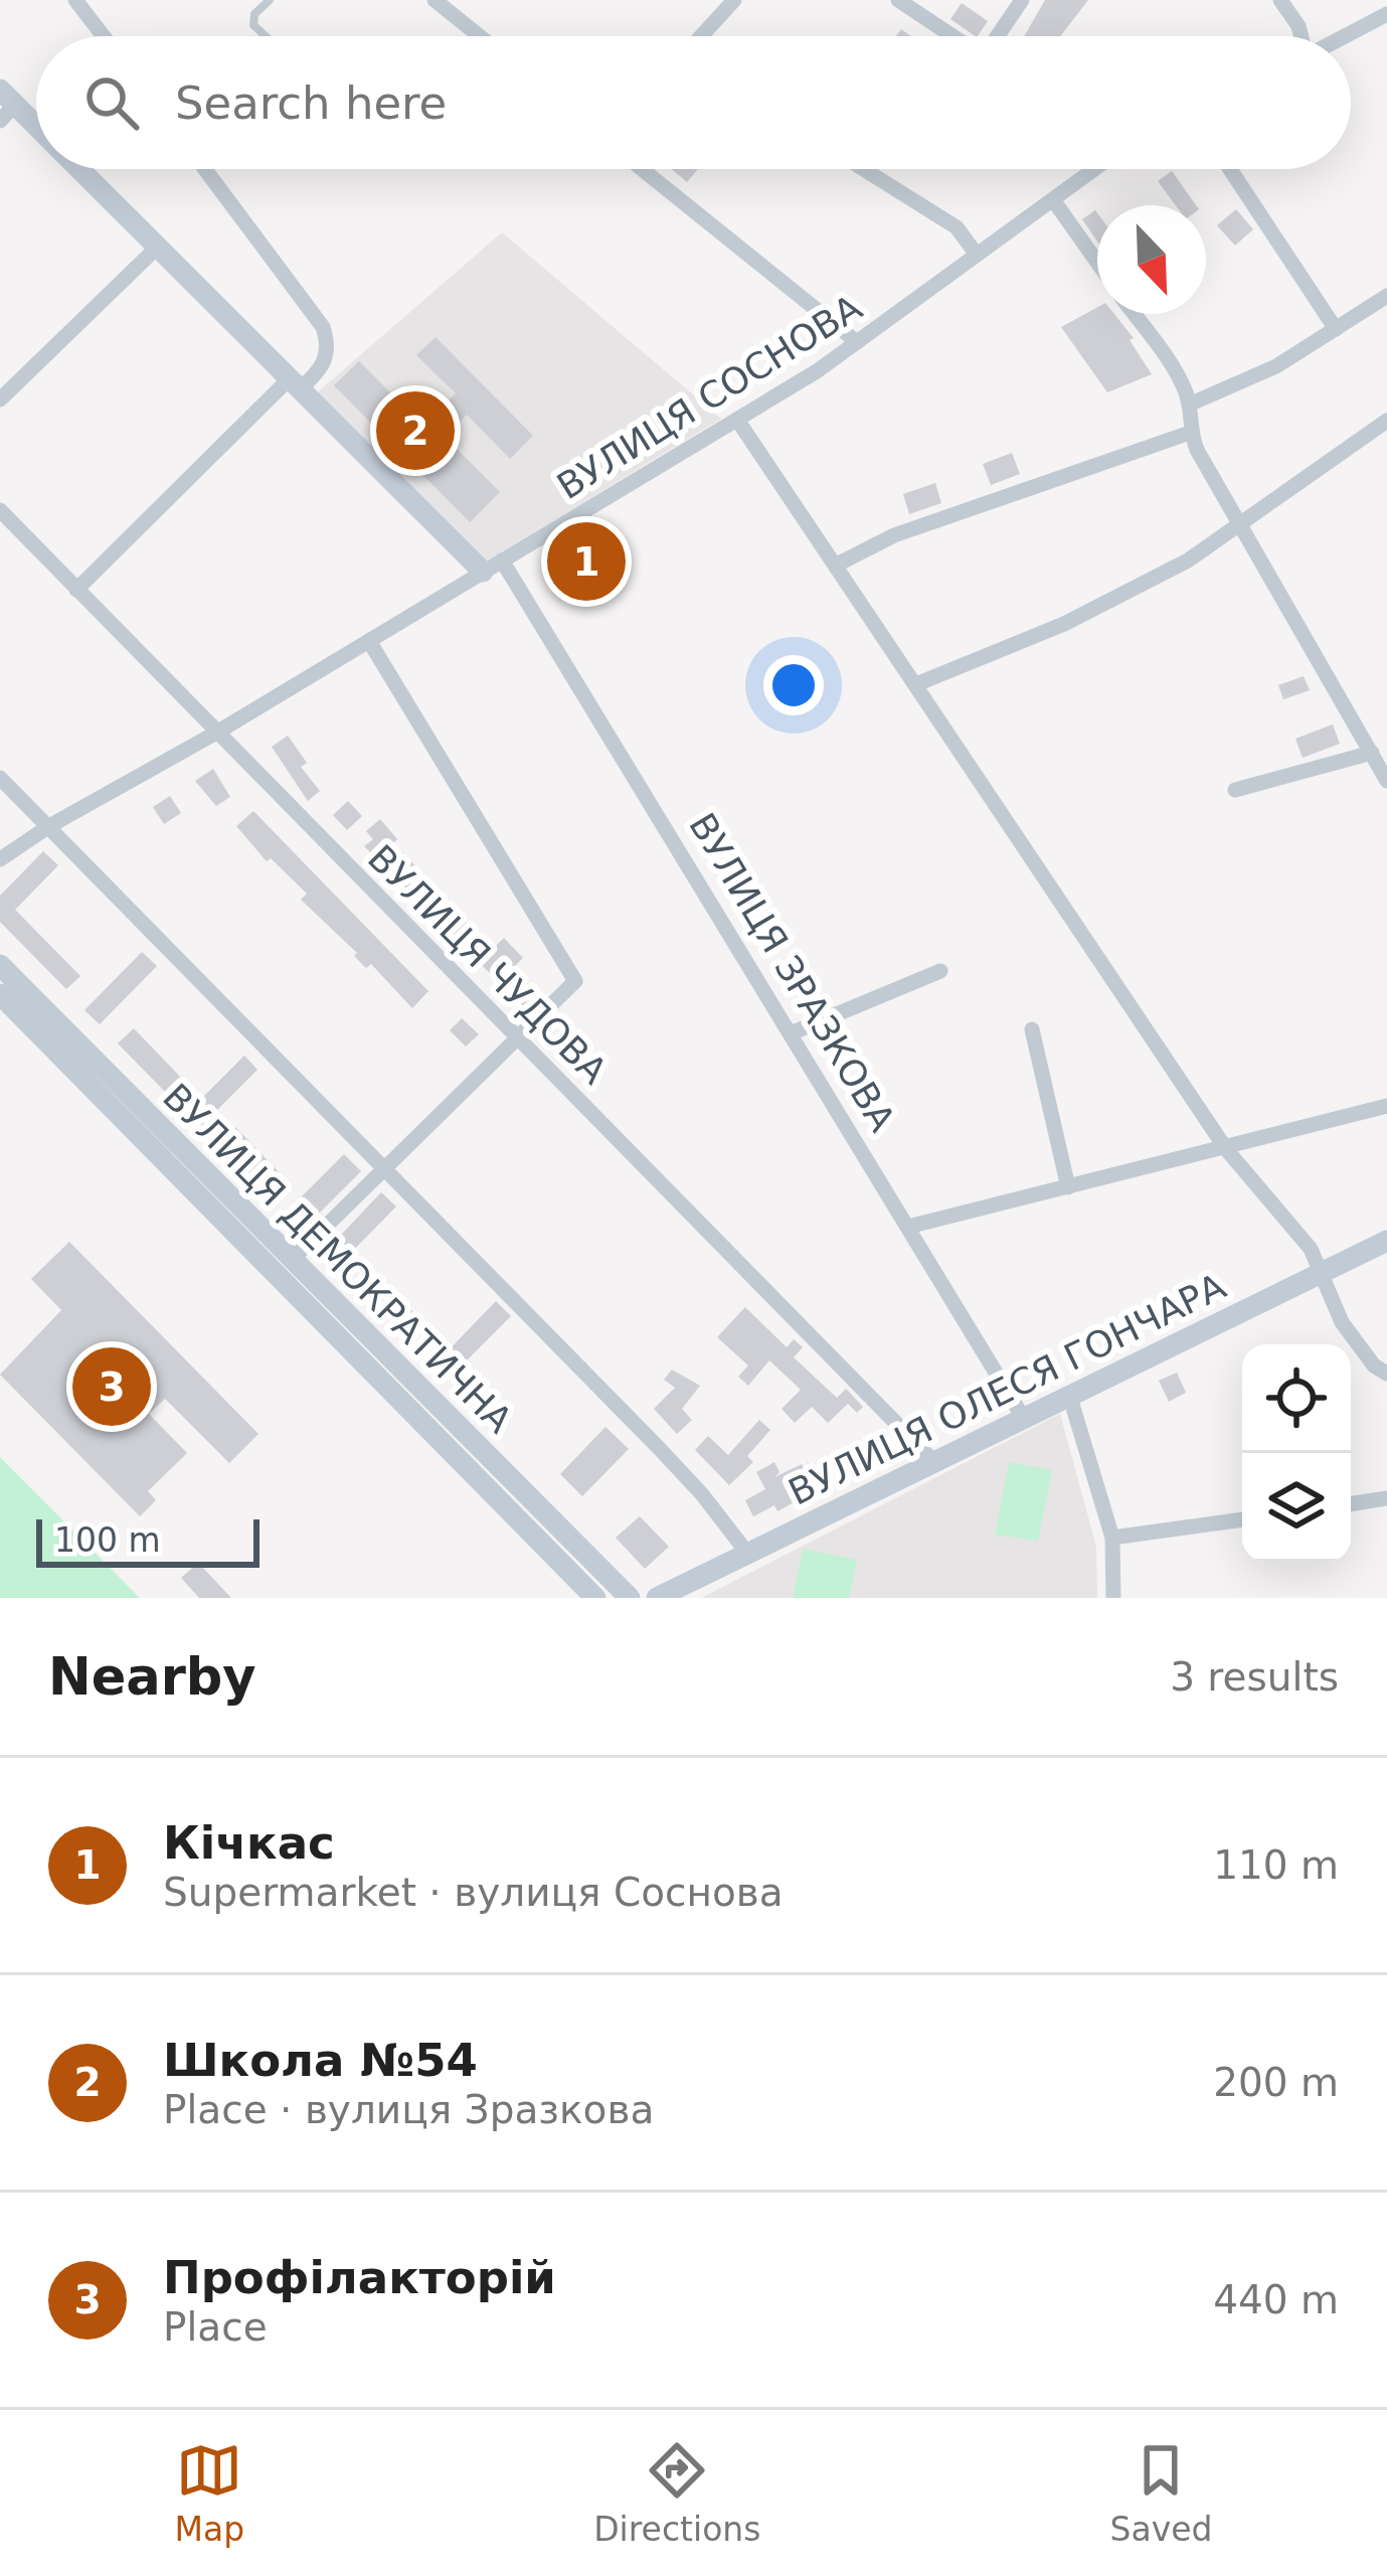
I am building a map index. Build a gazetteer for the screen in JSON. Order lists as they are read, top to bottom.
{
  "streets": {
    "street": [
      "ВУЛИЦЯ СОСНОВА",
      "ВУЛИЦЯ ЧУДОВА",
      "ВУЛИЦЯ ЗРАЗКОВА",
      "ВУЛИЦЯ ДЕМОКРАТИЧНА",
      "ВУЛИЦЯ ОЛЕСЯ ГОНЧАРА"
    ]
  },
  "crossings": [
    ["ВУЛИЦЯ СОСНОВА", "ВУЛИЦЯ ЧУДОВА"],
    ["ВУЛИЦЯ СОСНОВА", "ВУЛИЦЯ ЗРАЗКОВА"],
    ["ВУЛИЦЯ ЧУДОВА", "ВУЛИЦЯ ОЛЕСЯ ГОНЧАРА"],
    ["ВУЛИЦЯ ЗРАЗКОВА", "ВУЛИЦЯ ОЛЕСЯ ГОНЧАРА"]
  ],
  "scale_bar": "100 m",
  "north": "bottom right",
  "page": {
    "search": "Search here",
    "pins": ["2", "1", "3"],
    "scale": "100 m",
    "heading": ["Nearby", "3 results"],
    "list": [
      {
        "mark": "1",
        "name": "Кічкас",
        "note": "Supermarket · вулиця Соснова",
        "value": "110 m"
      },
      {
        "mark": "2",
        "name": "Школа №54",
        "note": "Place · вулиця Зразкова",
        "value": "200 m"
      },
      {
        "mark": "3",
        "name": "Профілакторій",
        "note": "Place",
        "value": "440 m"
      }
    ],
    "nav": ["Map", "Directions", "Saved"]
  }
}
